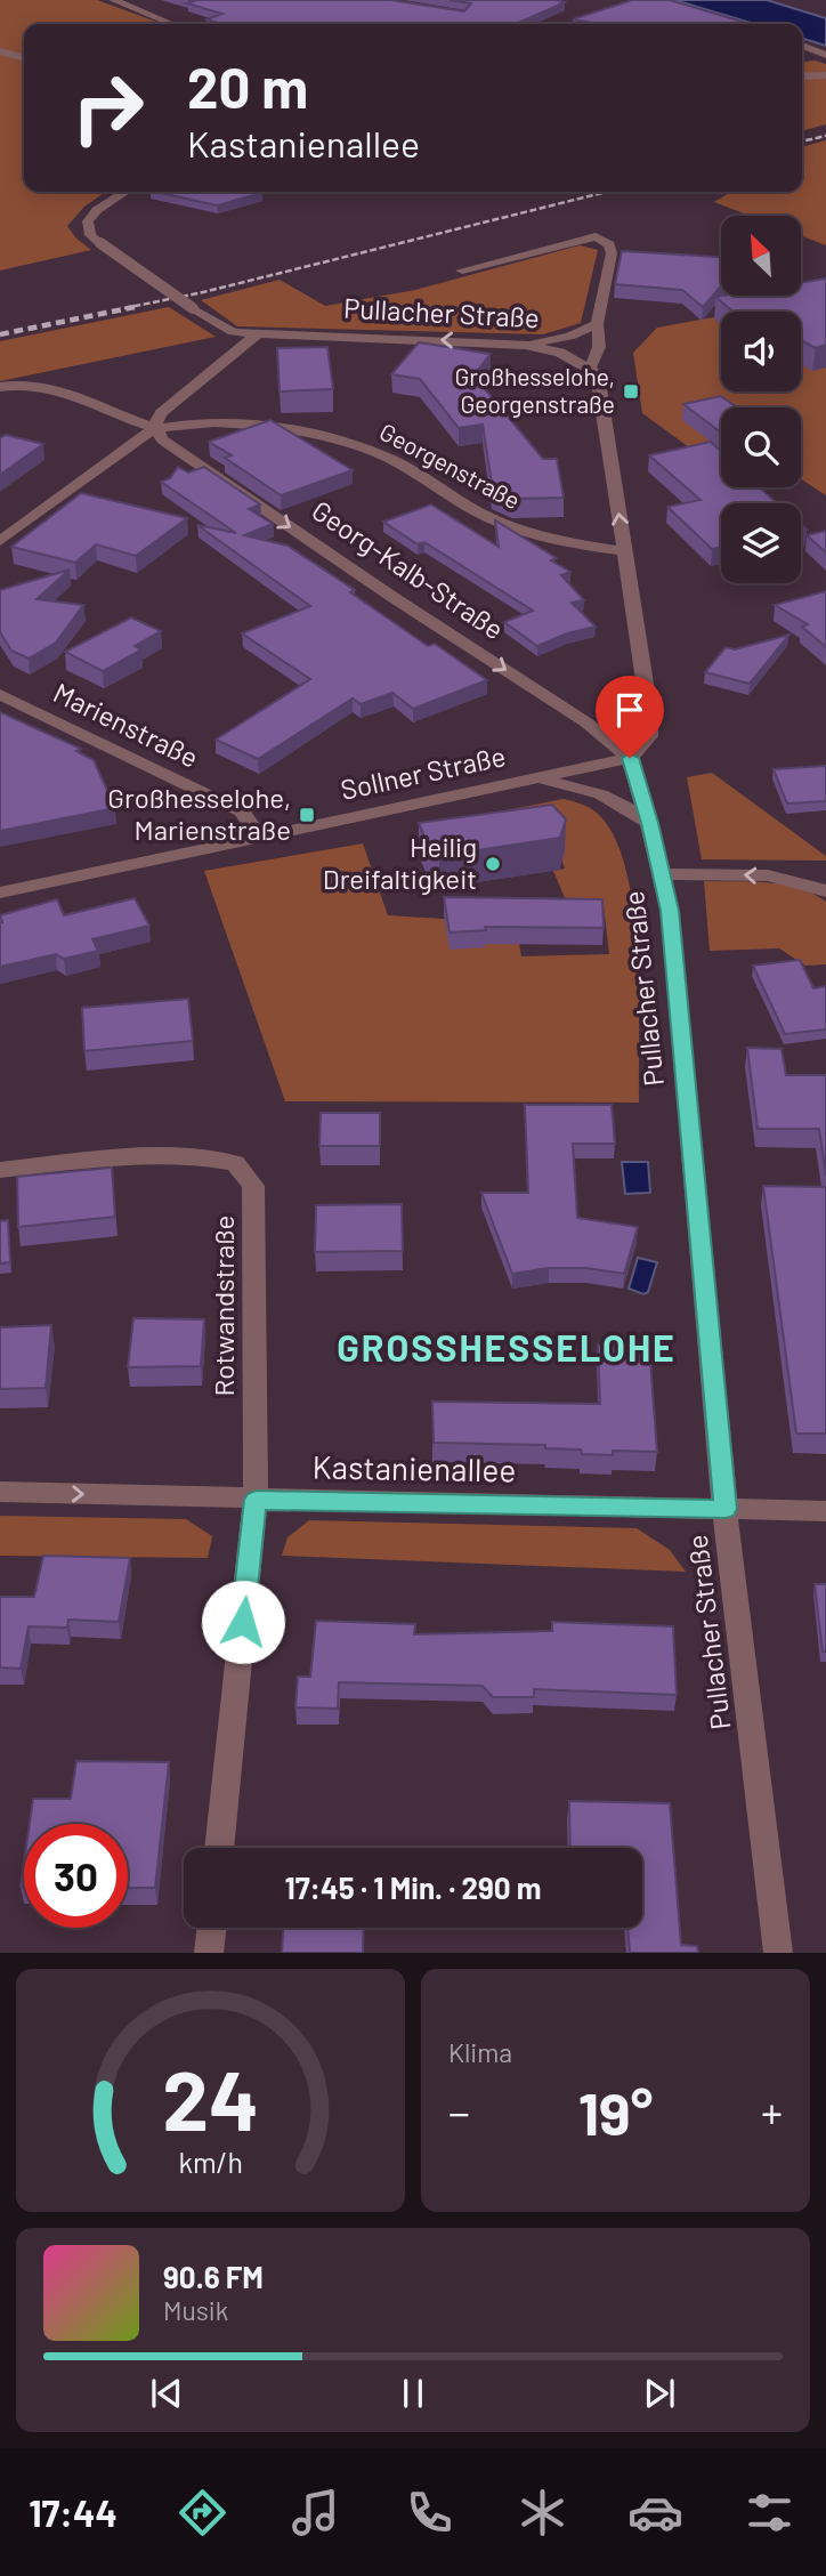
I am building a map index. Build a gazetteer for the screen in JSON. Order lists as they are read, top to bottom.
{
  "streets": {
    "street": [
      "Pullacher Straße",
      "Georgenstraße",
      "Georg-Kalb-Straße",
      "Marienstraße",
      "Sollner Straße",
      "Rotwandstraße",
      "Kastanienallee"
    ]
  },
  "crossings": [
    ["Pullacher Straße", "Georg-Kalb-Straße"],
    ["Pullacher Straße", "Sollner Straße"],
    ["Pullacher Straße", "Kastanienallee"],
    ["Georgenstraße", "Georg-Kalb-Straße"],
    ["Georg-Kalb-Straße", "Sollner Straße"],
    ["Marienstraße", "Sollner Straße"],
    ["Rotwandstraße", "Kastanienallee"]
  ],
  "one_way": ["Georg-Kalb-Straße"],
  "districts": ["GROSSHESSELOHE"],
  "places": {
    "transit": ["Großhesselohe, Georgenstraße", "Großhesselohe, Marienstraße"],
    "other": ["Heilig Dreifaltigkeit"]
  },
  "north": "top left",
  "page": {
    "turn": ["20 m", "Kastanienallee"],
    "limit": "30",
    "trip": "17:45 · 1 Min. · 290 m",
    "tile": "Klima",
    "heat": ["−", "19°", "+"],
    "song": ["90.6 FM", "Musik"],
    "tabs": "17:44",
    "gauge": ["24", "km/h"]
  }
}
